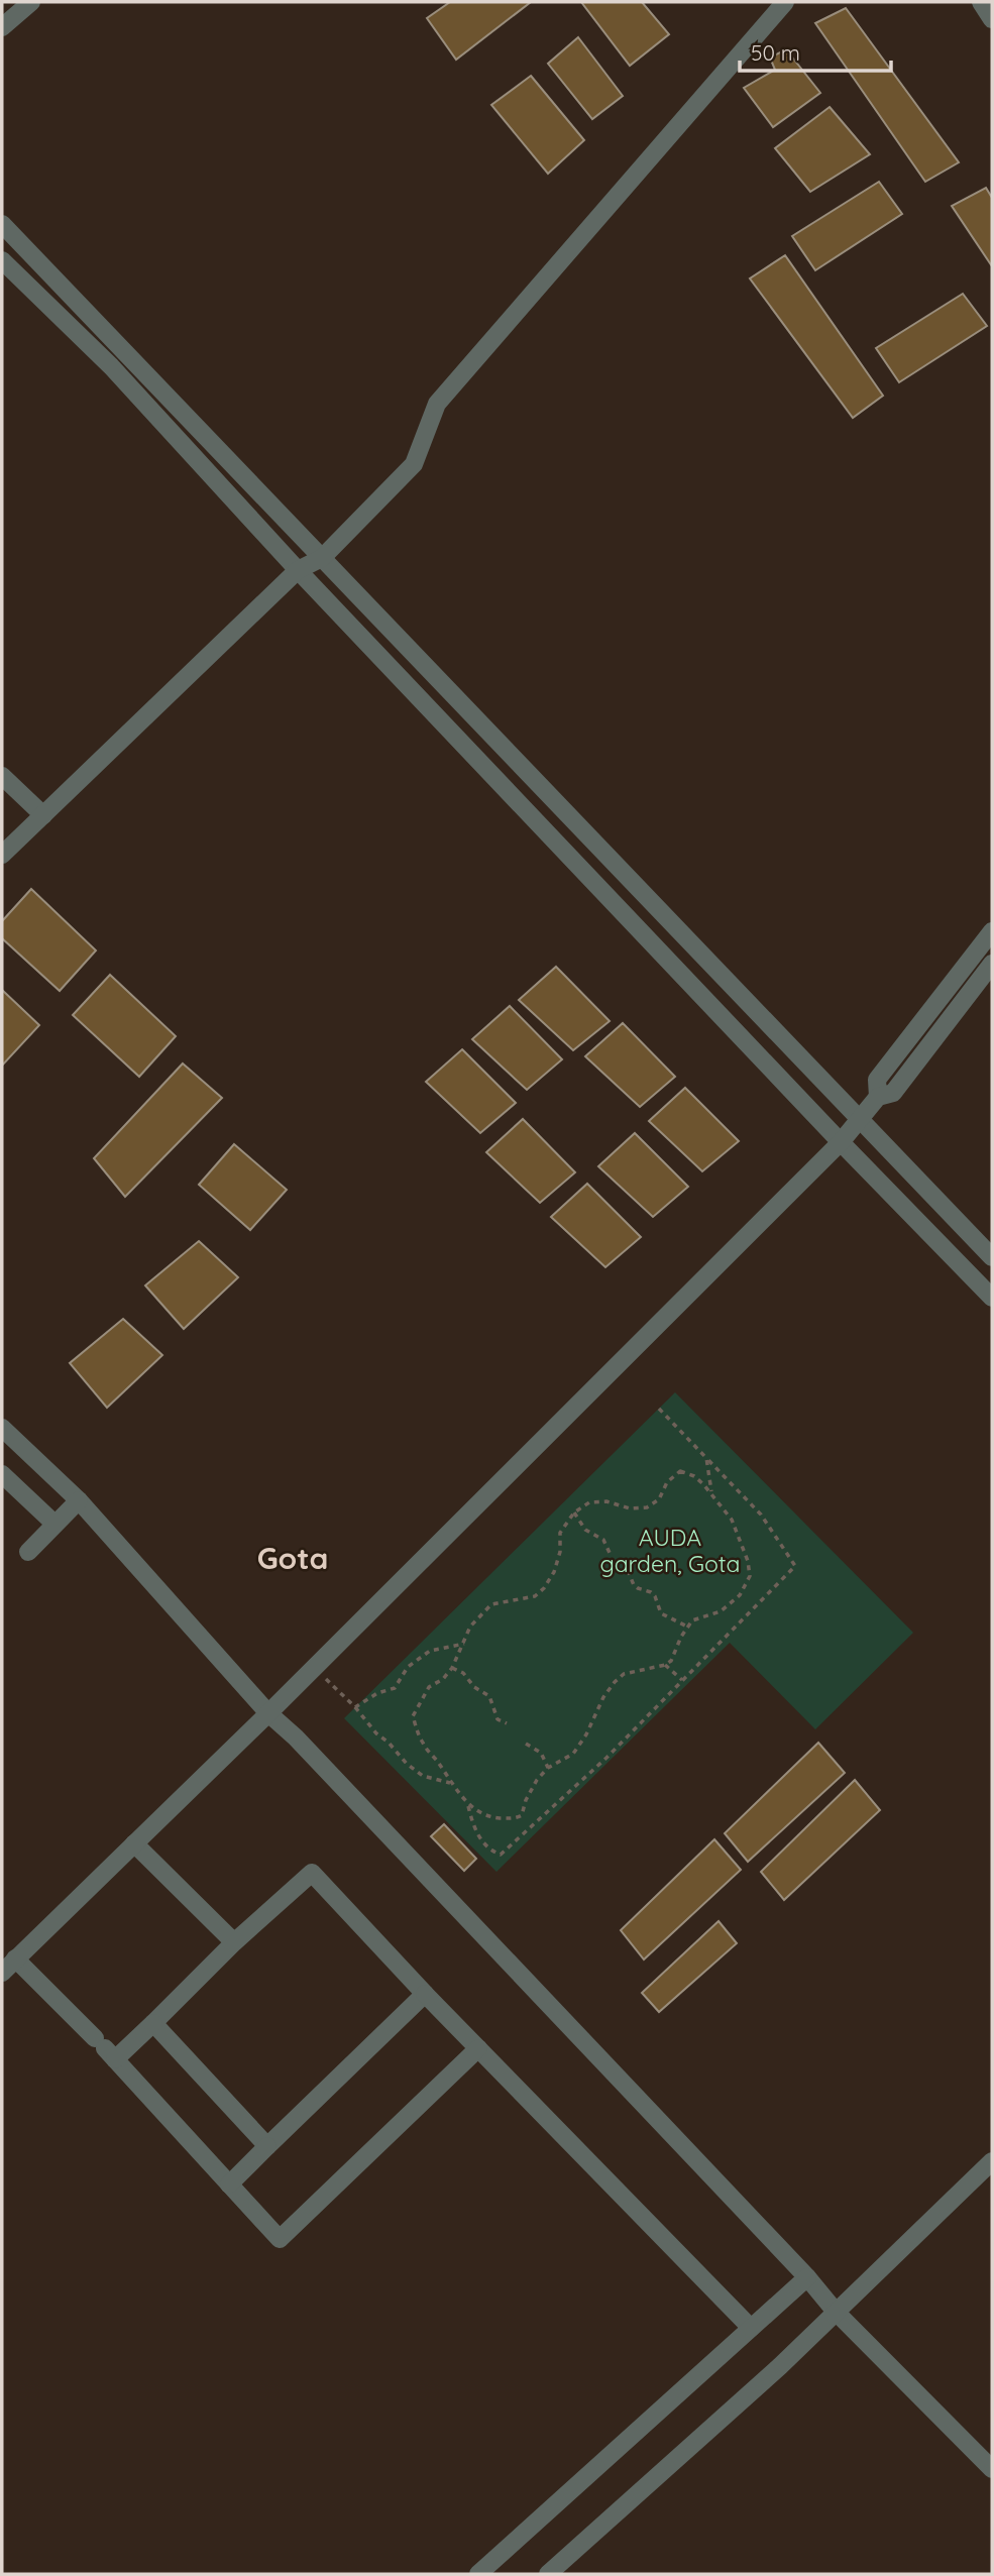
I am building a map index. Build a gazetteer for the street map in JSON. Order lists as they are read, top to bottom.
{
  "districts": ["Gota"],
  "parks": ["AUDA garden, Gota"],
  "scale_bar": "50 m"
}
